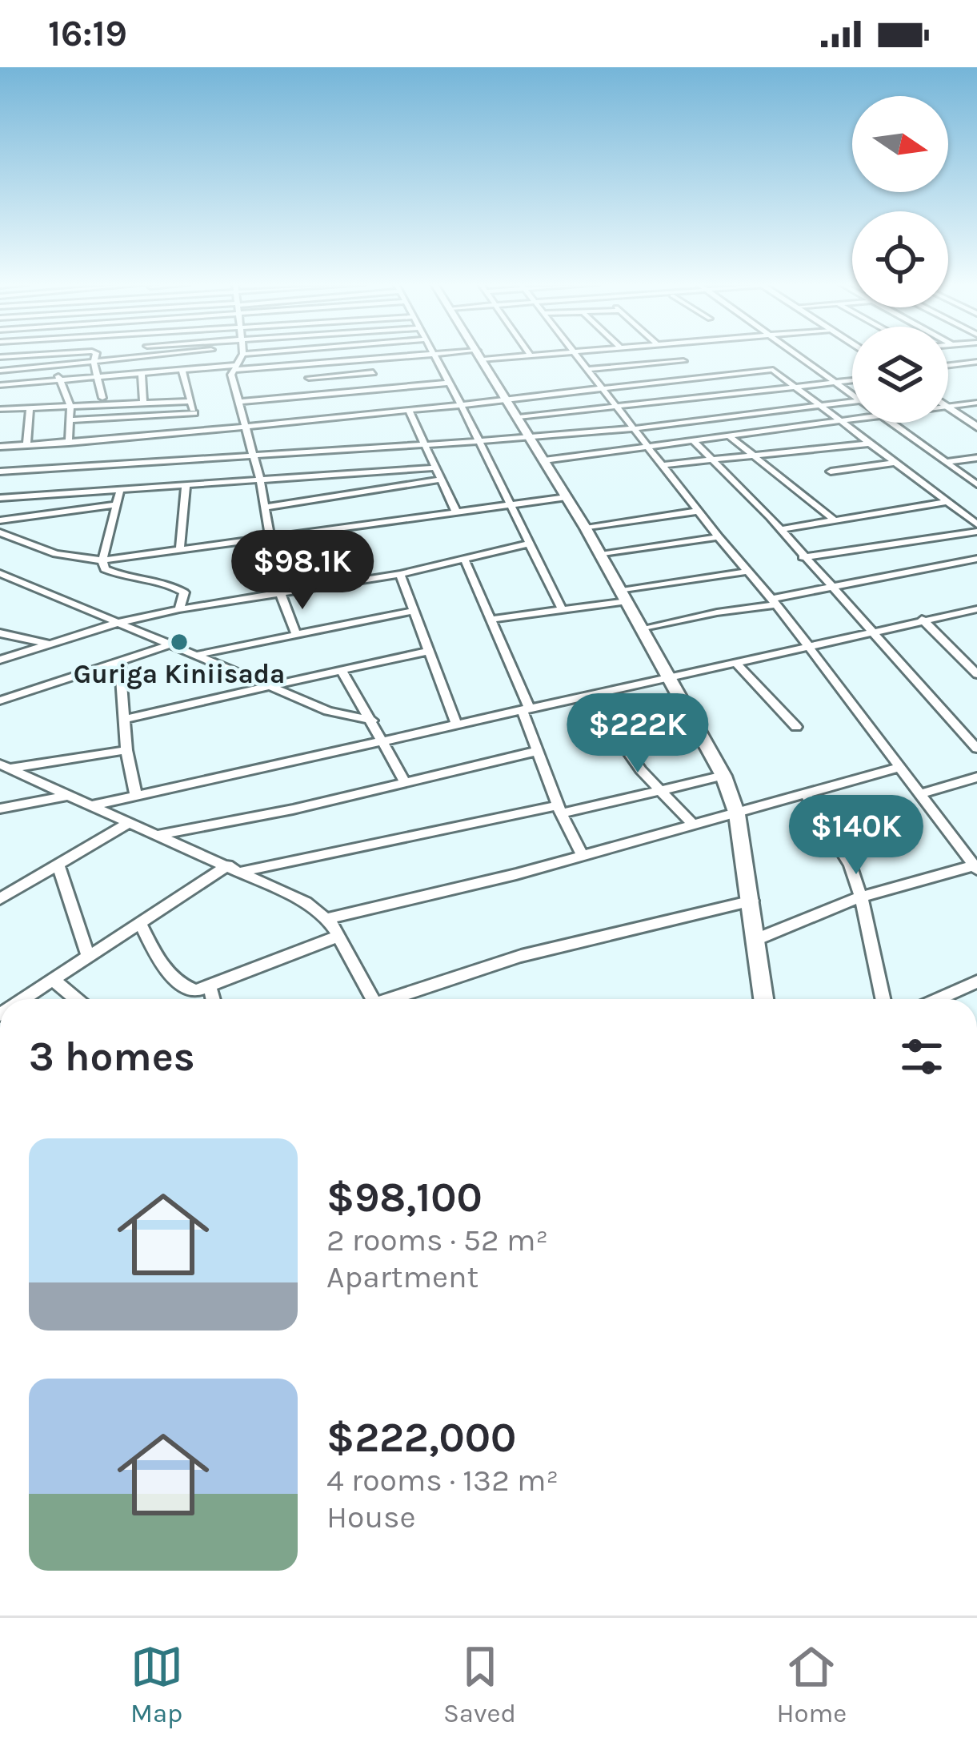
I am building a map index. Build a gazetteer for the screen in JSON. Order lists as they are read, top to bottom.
{
  "places": ["Guriga Kiniisada"],
  "north": "right",
  "page": {
    "status": "16:19",
    "price": ["$98.1K", "$222K", "$140K"],
    "heading": "3 homes",
    "list": [
      {
        "name": "$98,100",
        "note": "2 rooms · 52 m² · Apartment"
      },
      {
        "name": "$222,000",
        "note": "4 rooms · 132 m² · House"
      }
    ],
    "tabs": ["Map", "Saved", "Home"]
  }
}
